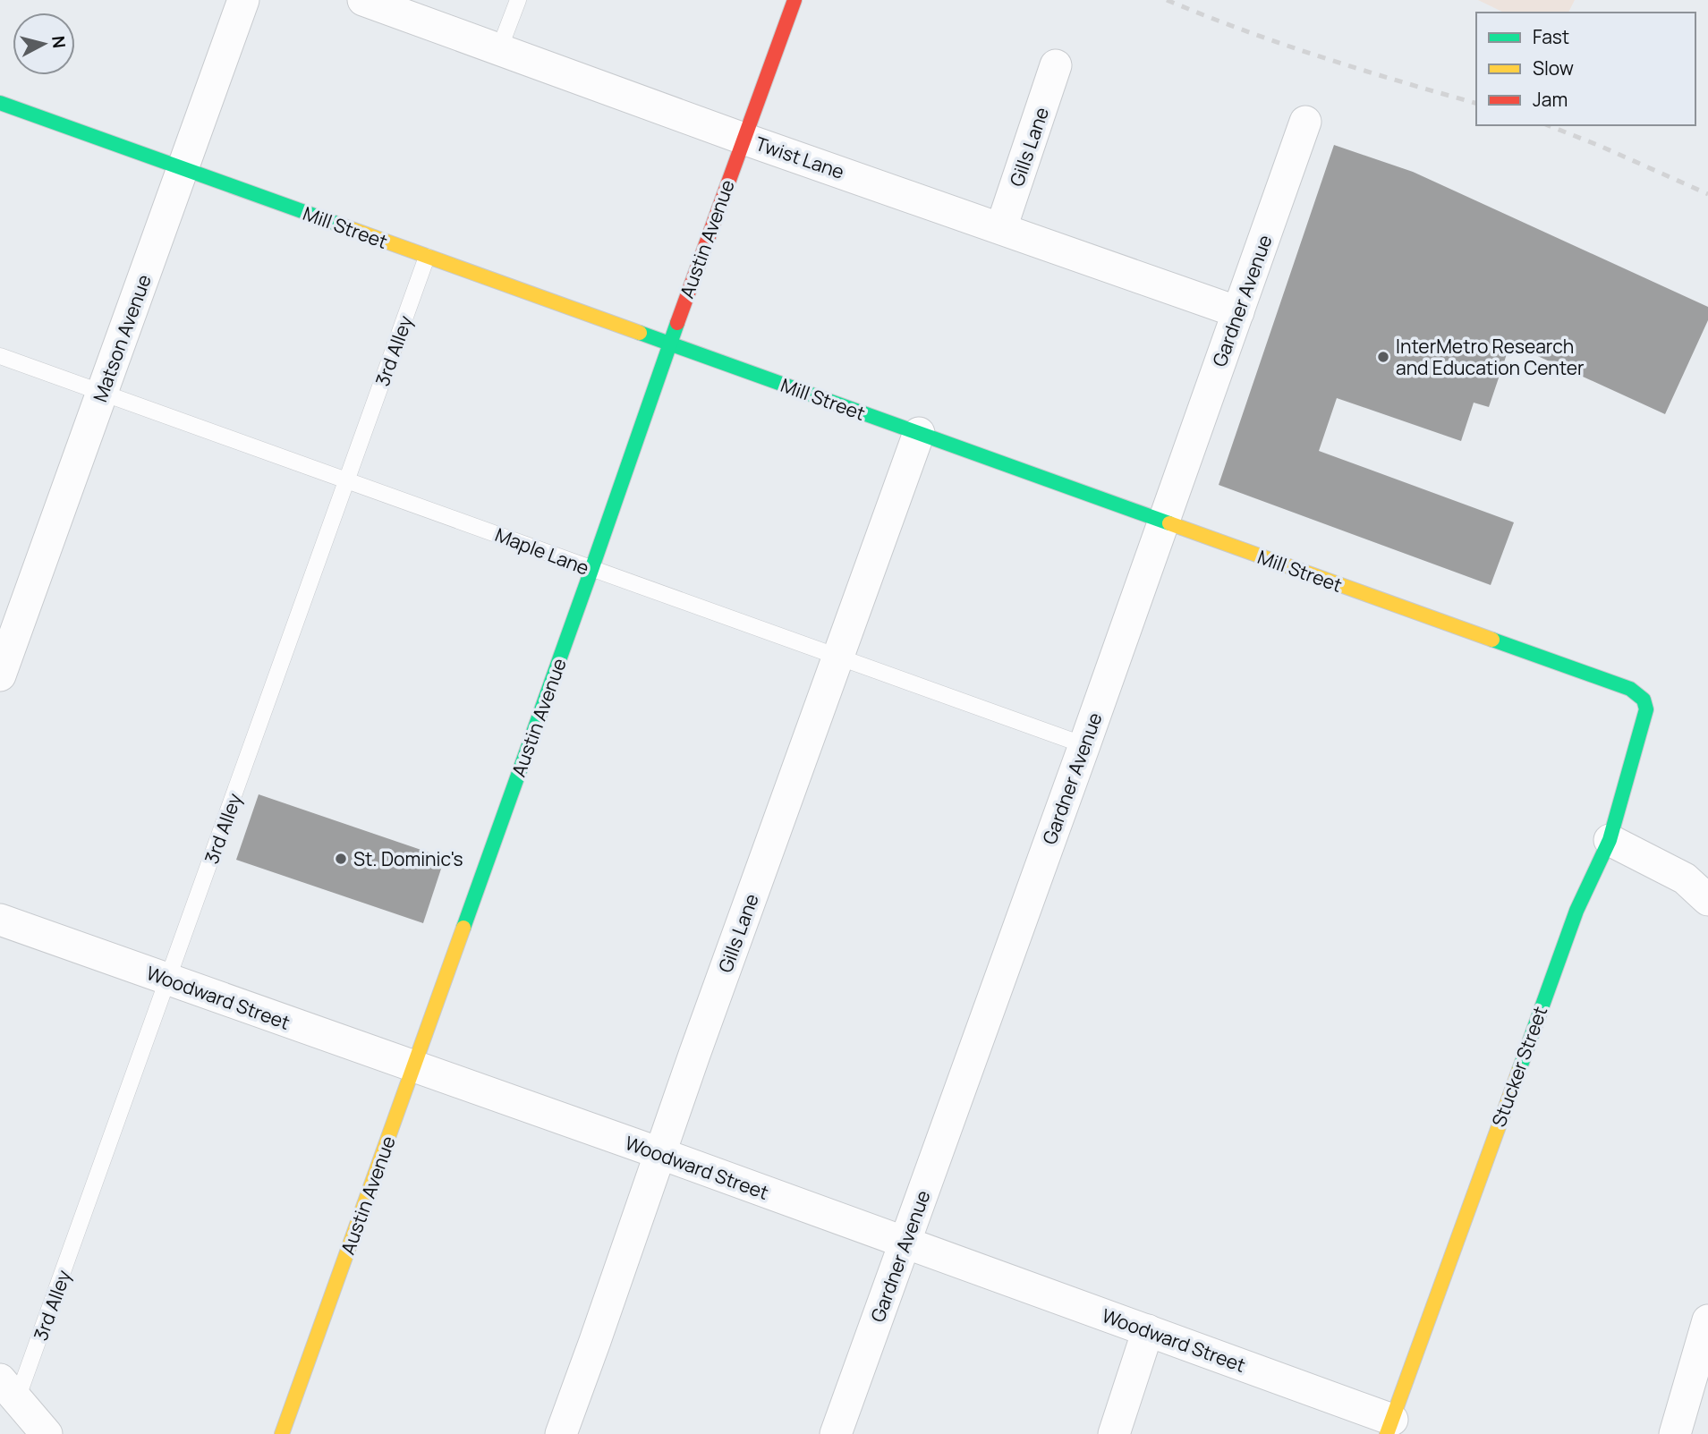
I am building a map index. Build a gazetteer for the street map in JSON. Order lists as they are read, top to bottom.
{
  "streets": {
    "street": [
      "Gills Lane",
      "Twist Lane",
      "Mill Street",
      "Austin Avenue",
      "Gardner Avenue",
      "Matson Avenue",
      "Woodward Street",
      "Stucker Street"
    ],
    "lane": ["3rd Alley", "Maple Lane"]
  },
  "crossings": [
    ["Gills Lane", "Twist Lane"],
    ["Gills Lane", "Mill Street"],
    ["Gills Lane", "Maple Lane"],
    ["Gills Lane", "Woodward Street"],
    ["Twist Lane", "Austin Avenue"],
    ["Twist Lane", "Gardner Avenue"],
    ["Mill Street", "Austin Avenue"],
    ["Mill Street", "Gardner Avenue"],
    ["Mill Street", "Matson Avenue"],
    ["Mill Street", "3rd Alley"],
    ["Mill Street", "Stucker Street"],
    ["Austin Avenue", "Maple Lane"],
    ["Austin Avenue", "Woodward Street"],
    ["Gardner Avenue", "Maple Lane"],
    ["Gardner Avenue", "Woodward Street"],
    ["Matson Avenue", "Maple Lane"],
    ["3rd Alley", "Maple Lane"],
    ["3rd Alley", "Woodward Street"],
    ["Woodward Street", "Stucker Street"]
  ],
  "places": ["InterMetro Research and Education Center", "St. Dominic's"],
  "legend": ["Fast", "Slow", "Jam"],
  "north": "right"
}
